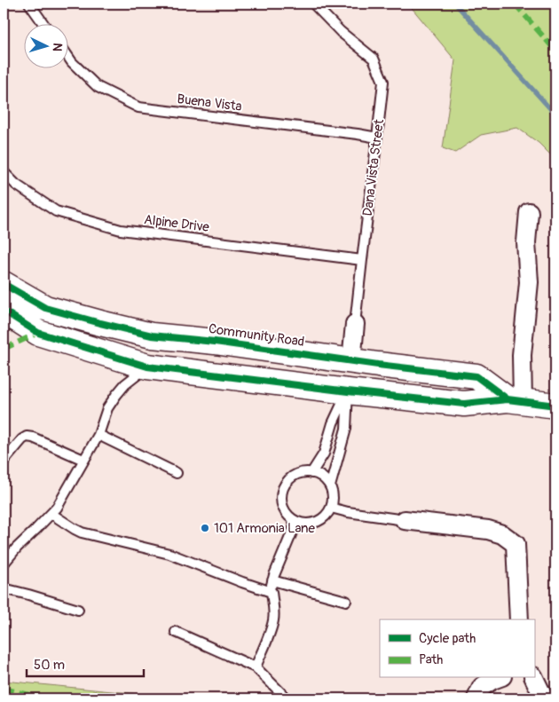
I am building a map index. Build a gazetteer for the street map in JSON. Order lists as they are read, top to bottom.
{
  "streets": {
    "main road": ["Community Road"],
    "street": ["Dana Vista Street"],
    "lane": ["Buena Vista", "Alpine Drive"]
  },
  "crossings": [
    ["Buena Vista", "Dana Vista Street"],
    ["Dana Vista Street", "Alpine Drive"],
    ["Dana Vista Street", "Community Road"]
  ],
  "places": ["101 Armonia Lane"],
  "legend": ["Cycle path", "Path"],
  "scale_bar": "50 m",
  "north": "right"
}
